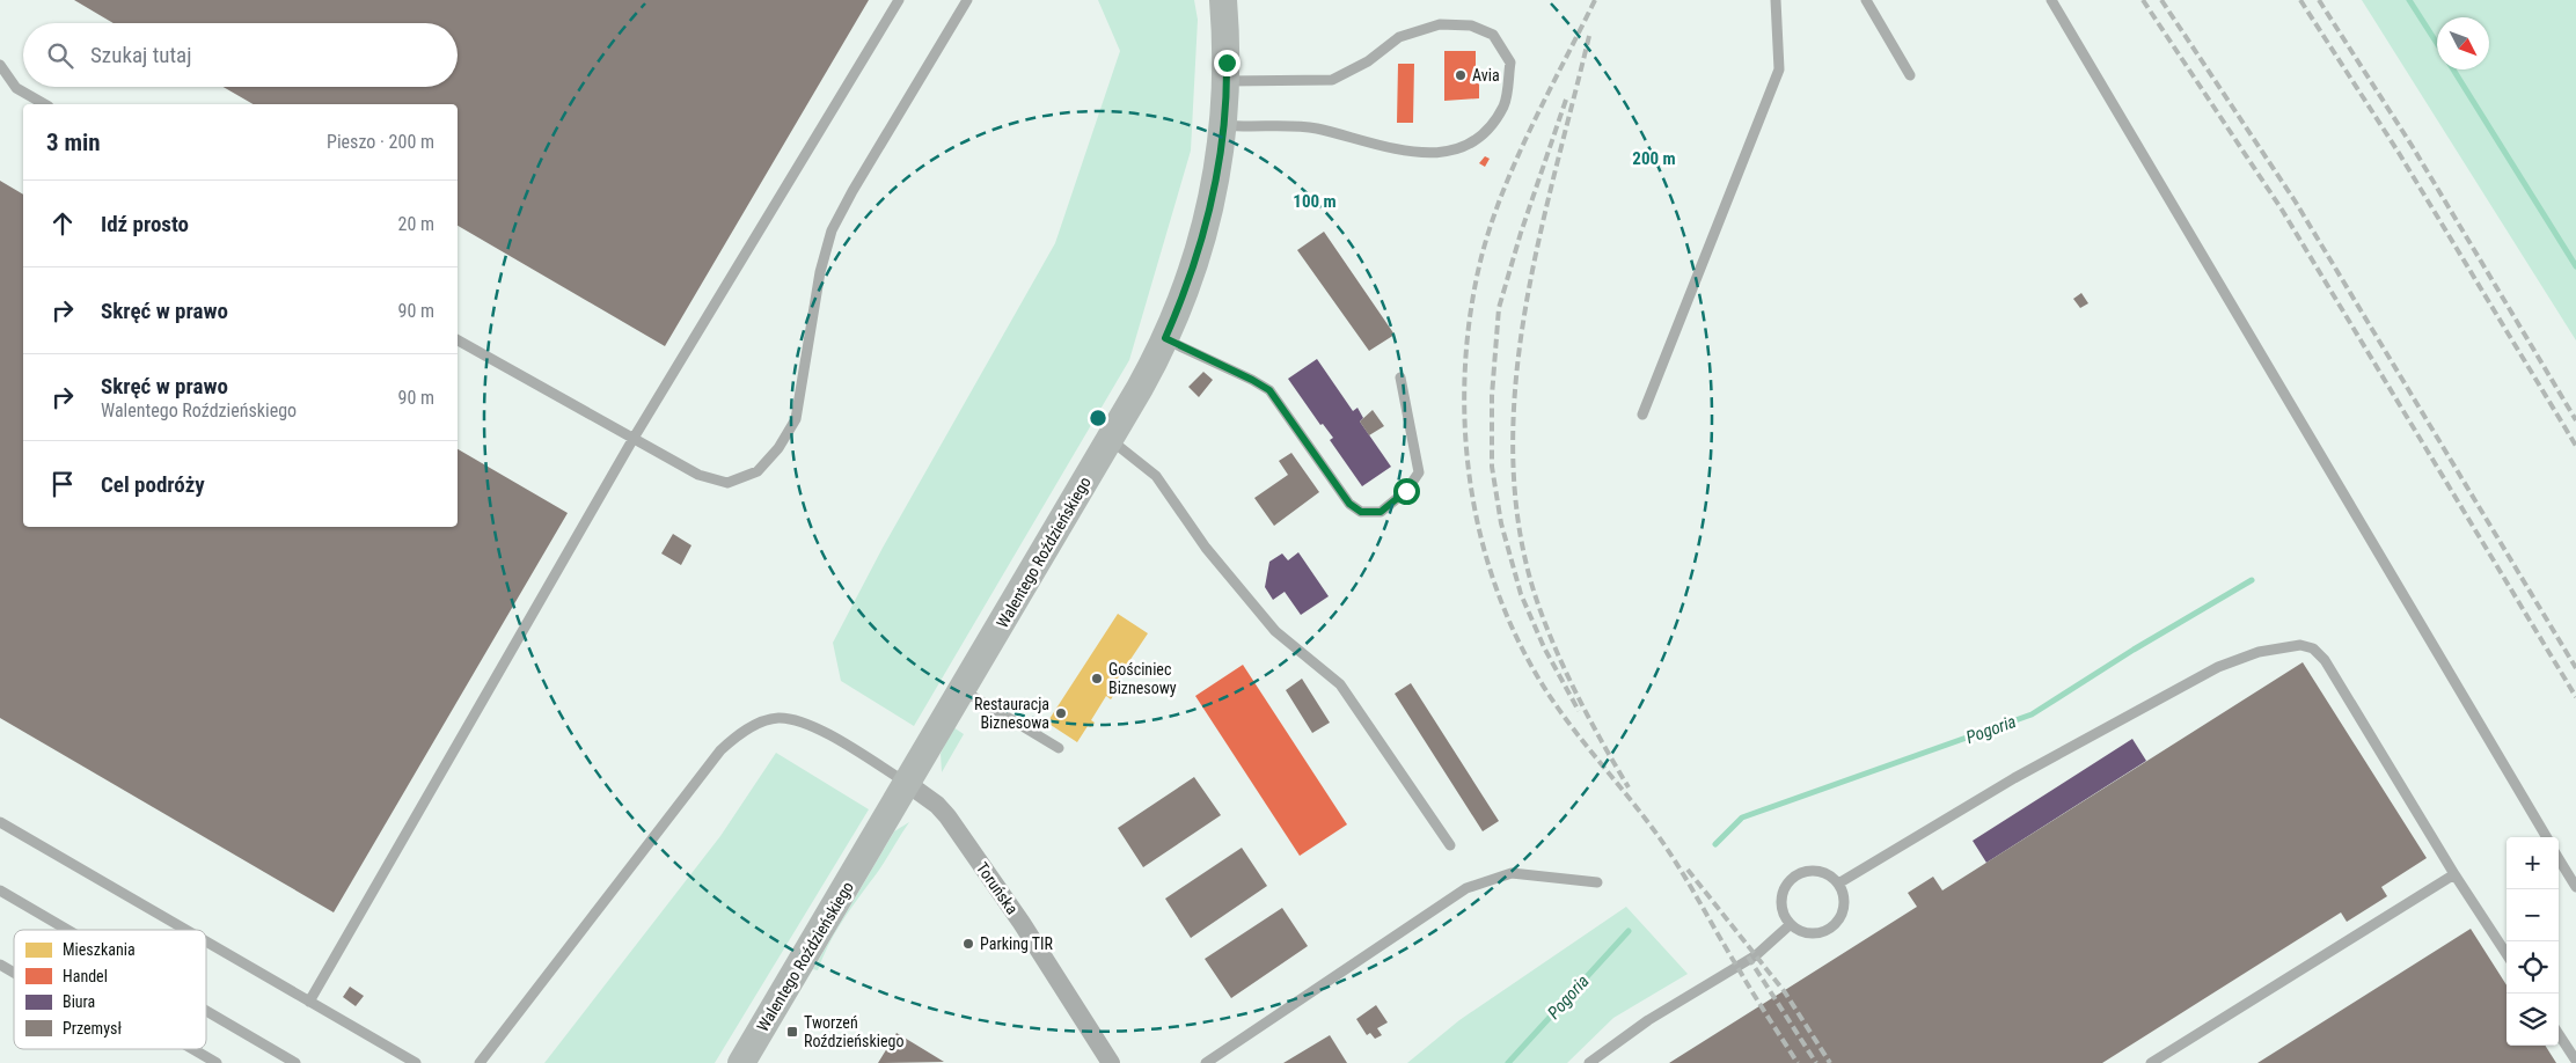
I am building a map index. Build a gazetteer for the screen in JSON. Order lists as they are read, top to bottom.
{
  "streets": {
    "street": ["Walentego Roździeńskiego", "Toruńska"]
  },
  "crossings": [
    ["Walentego Roździeńskiego", "Toruńska"]
  ],
  "water": ["Pogoria"],
  "places": {
    "other": [
      "Avia",
      "Gościniec Biznesowy",
      "Restauracja Biznesowa",
      "Parking TIR"
    ],
    "transit": ["Tworzeń Roździeńskiego"]
  },
  "legend": [
    "Mieszkania",
    "Handel",
    "Biura",
    "Przemysł"
  ],
  "north": "bottom right",
  "page": {
    "search": "Szukaj tutaj",
    "heading": ["3 min", "Pieszo · 200 m"],
    "list": [
      ["Idź prosto", "20 m"],
      ["Skręć w prawo", "90 m"],
      ["Skręć w prawo", "Walentego Roździeńskiego", "90 m"],
      "Cel podróży"
    ],
    "map_buttons": ["+", "−"]
  },
  "rings": ["200 m", "100 m"]
}
